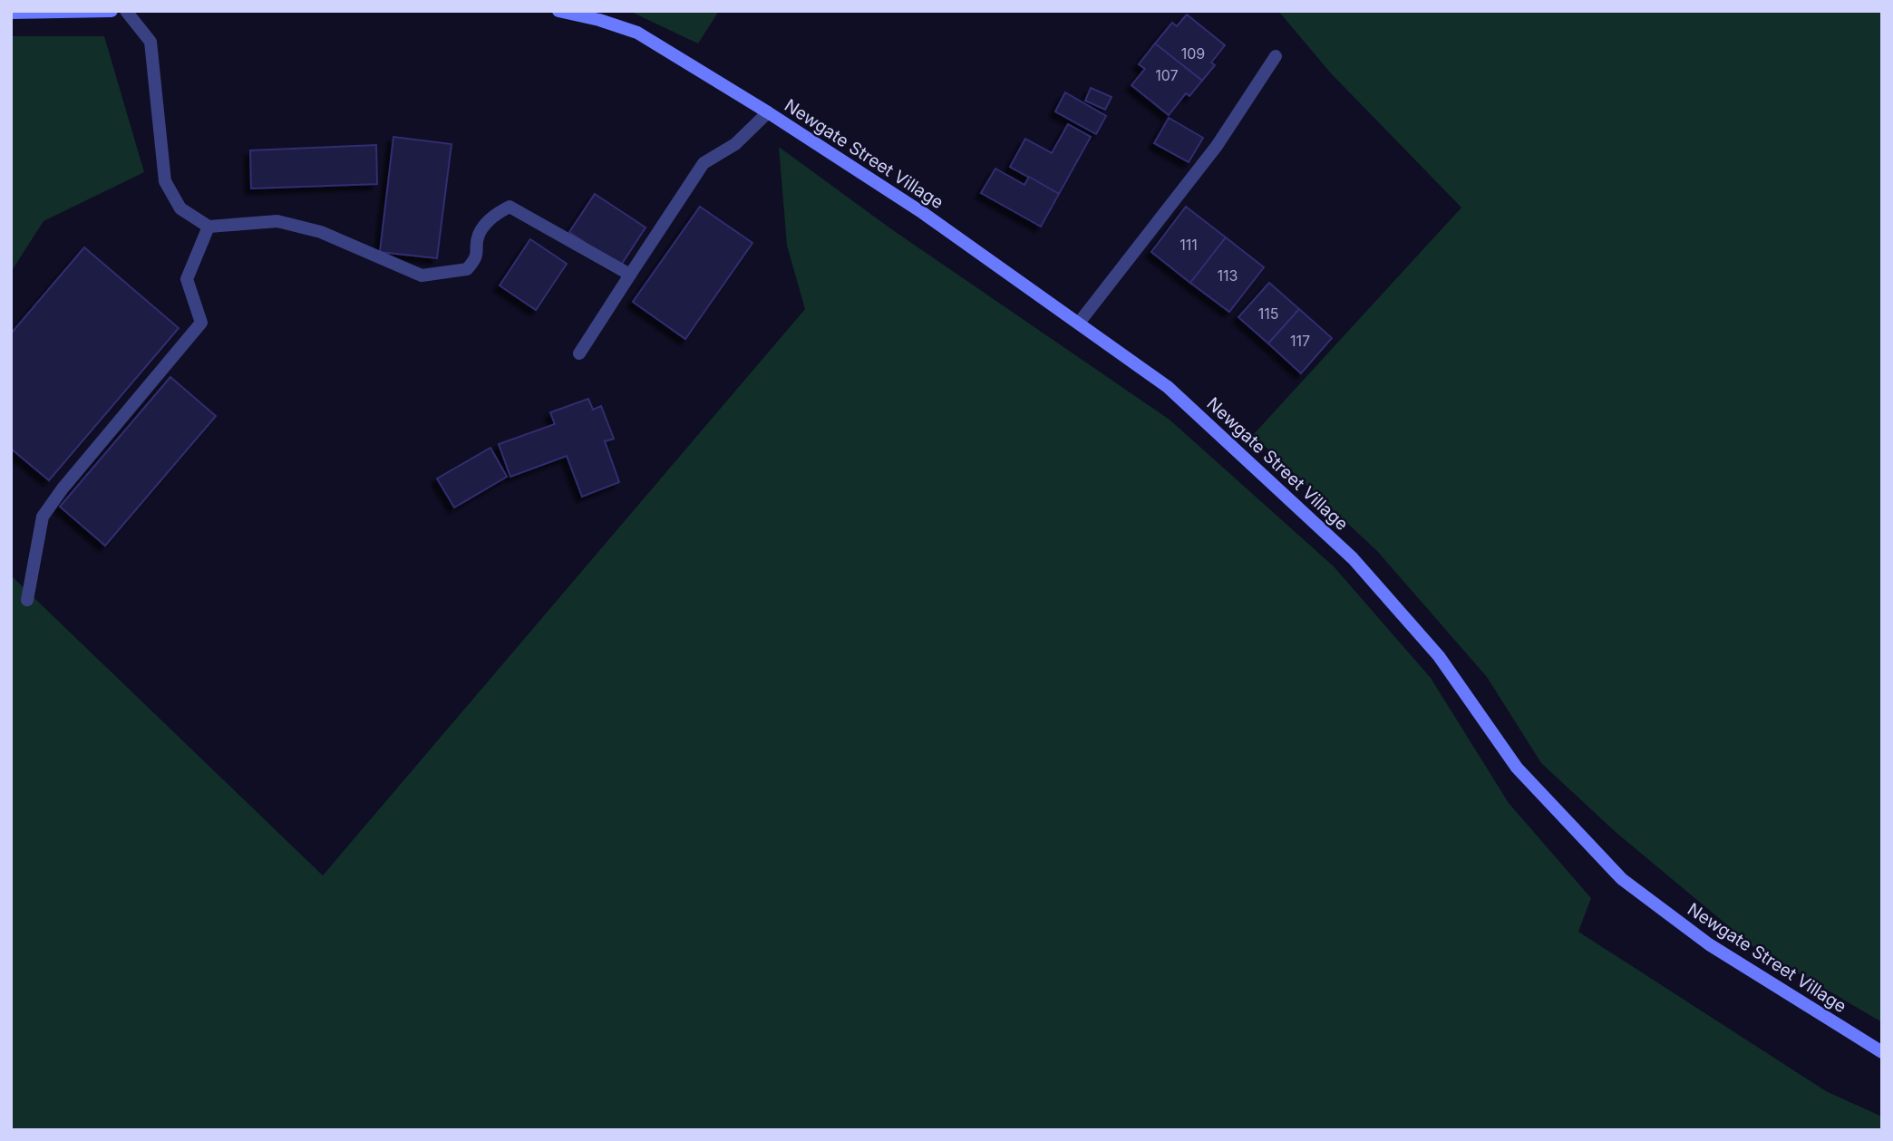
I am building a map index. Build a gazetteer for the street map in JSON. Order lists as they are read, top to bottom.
{
  "streets": {
    "street": ["Newgate Street Village"]
  },
  "house_numbers": [
    "109",
    "107",
    "111",
    "113",
    "115",
    "117"
  ]
}
